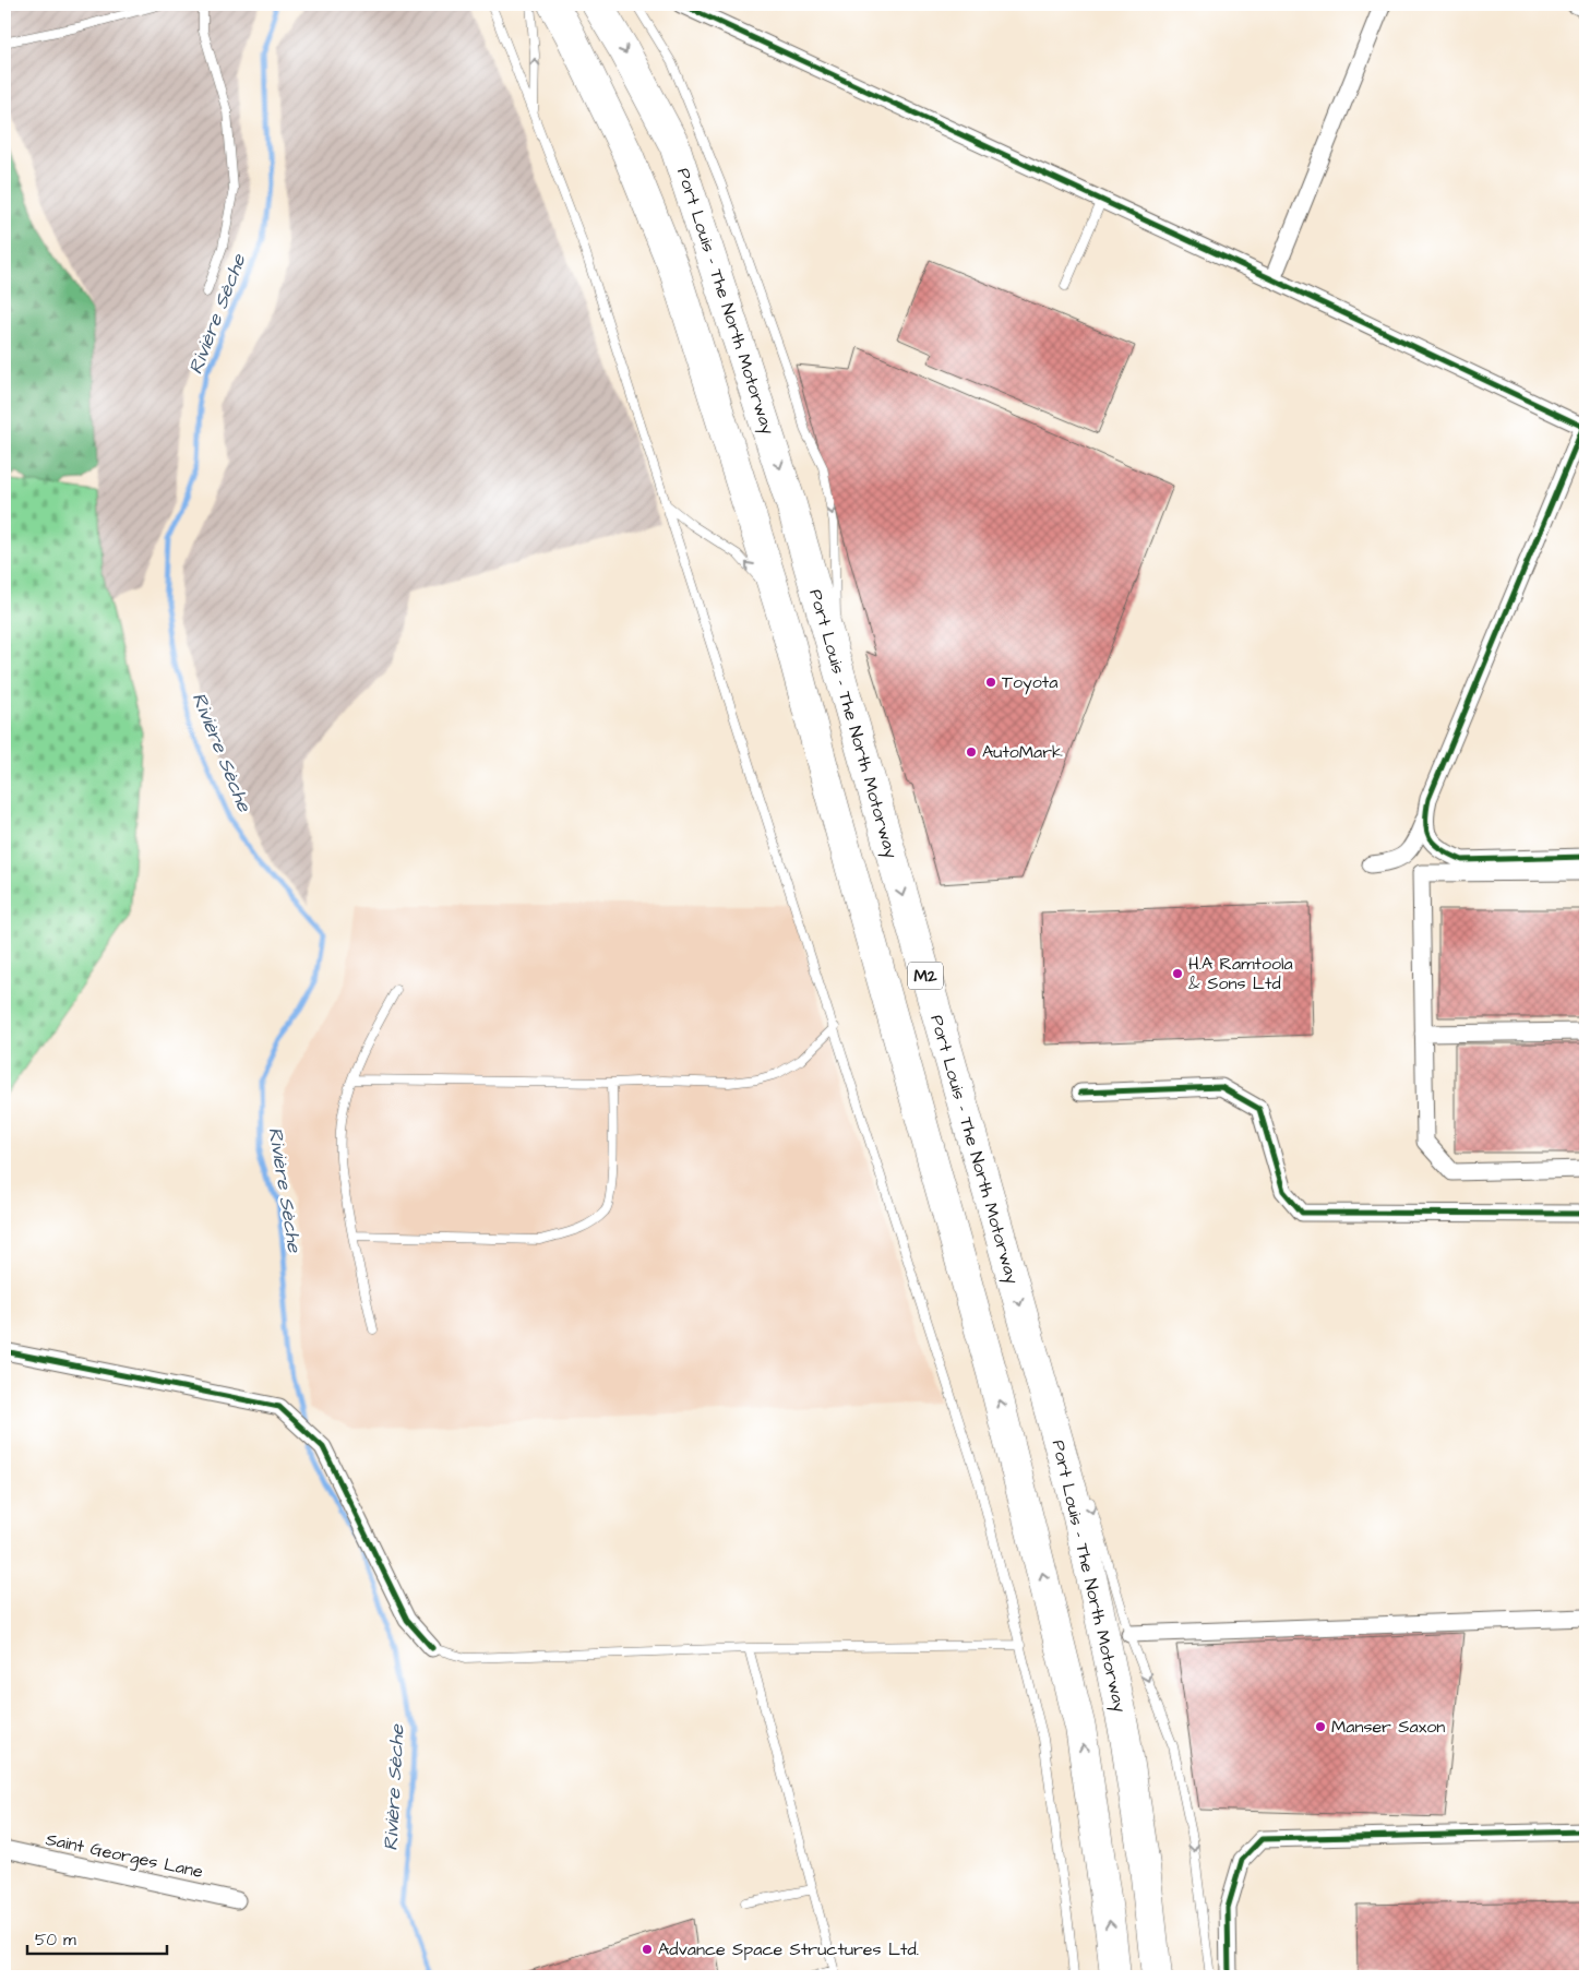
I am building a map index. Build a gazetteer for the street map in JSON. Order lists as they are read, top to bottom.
{
  "streets": {
    "highway": ["Port Louis – The North Motorway", "M2"],
    "street": ["Saint Georges Lane"]
  },
  "water": ["Rivière Sèche"],
  "places": [
    "Toyota",
    "AutoMark",
    "H.A Ramtoola & Sons Ltd",
    "Manser Saxon",
    "Advance Space Structures Ltd."
  ],
  "scale_bar": "50 m"
}
